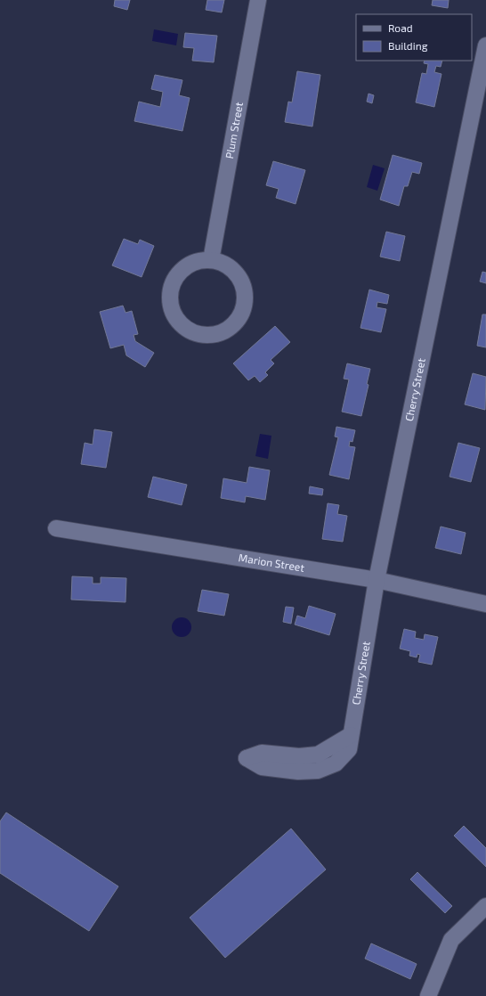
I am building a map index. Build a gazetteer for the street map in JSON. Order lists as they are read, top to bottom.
{
  "streets": {
    "street": ["Plum Street", "Cherry Street", "Marion Street"]
  },
  "crossings": [
    ["Cherry Street", "Marion Street"]
  ],
  "legend": ["Road", "Building"]
}
